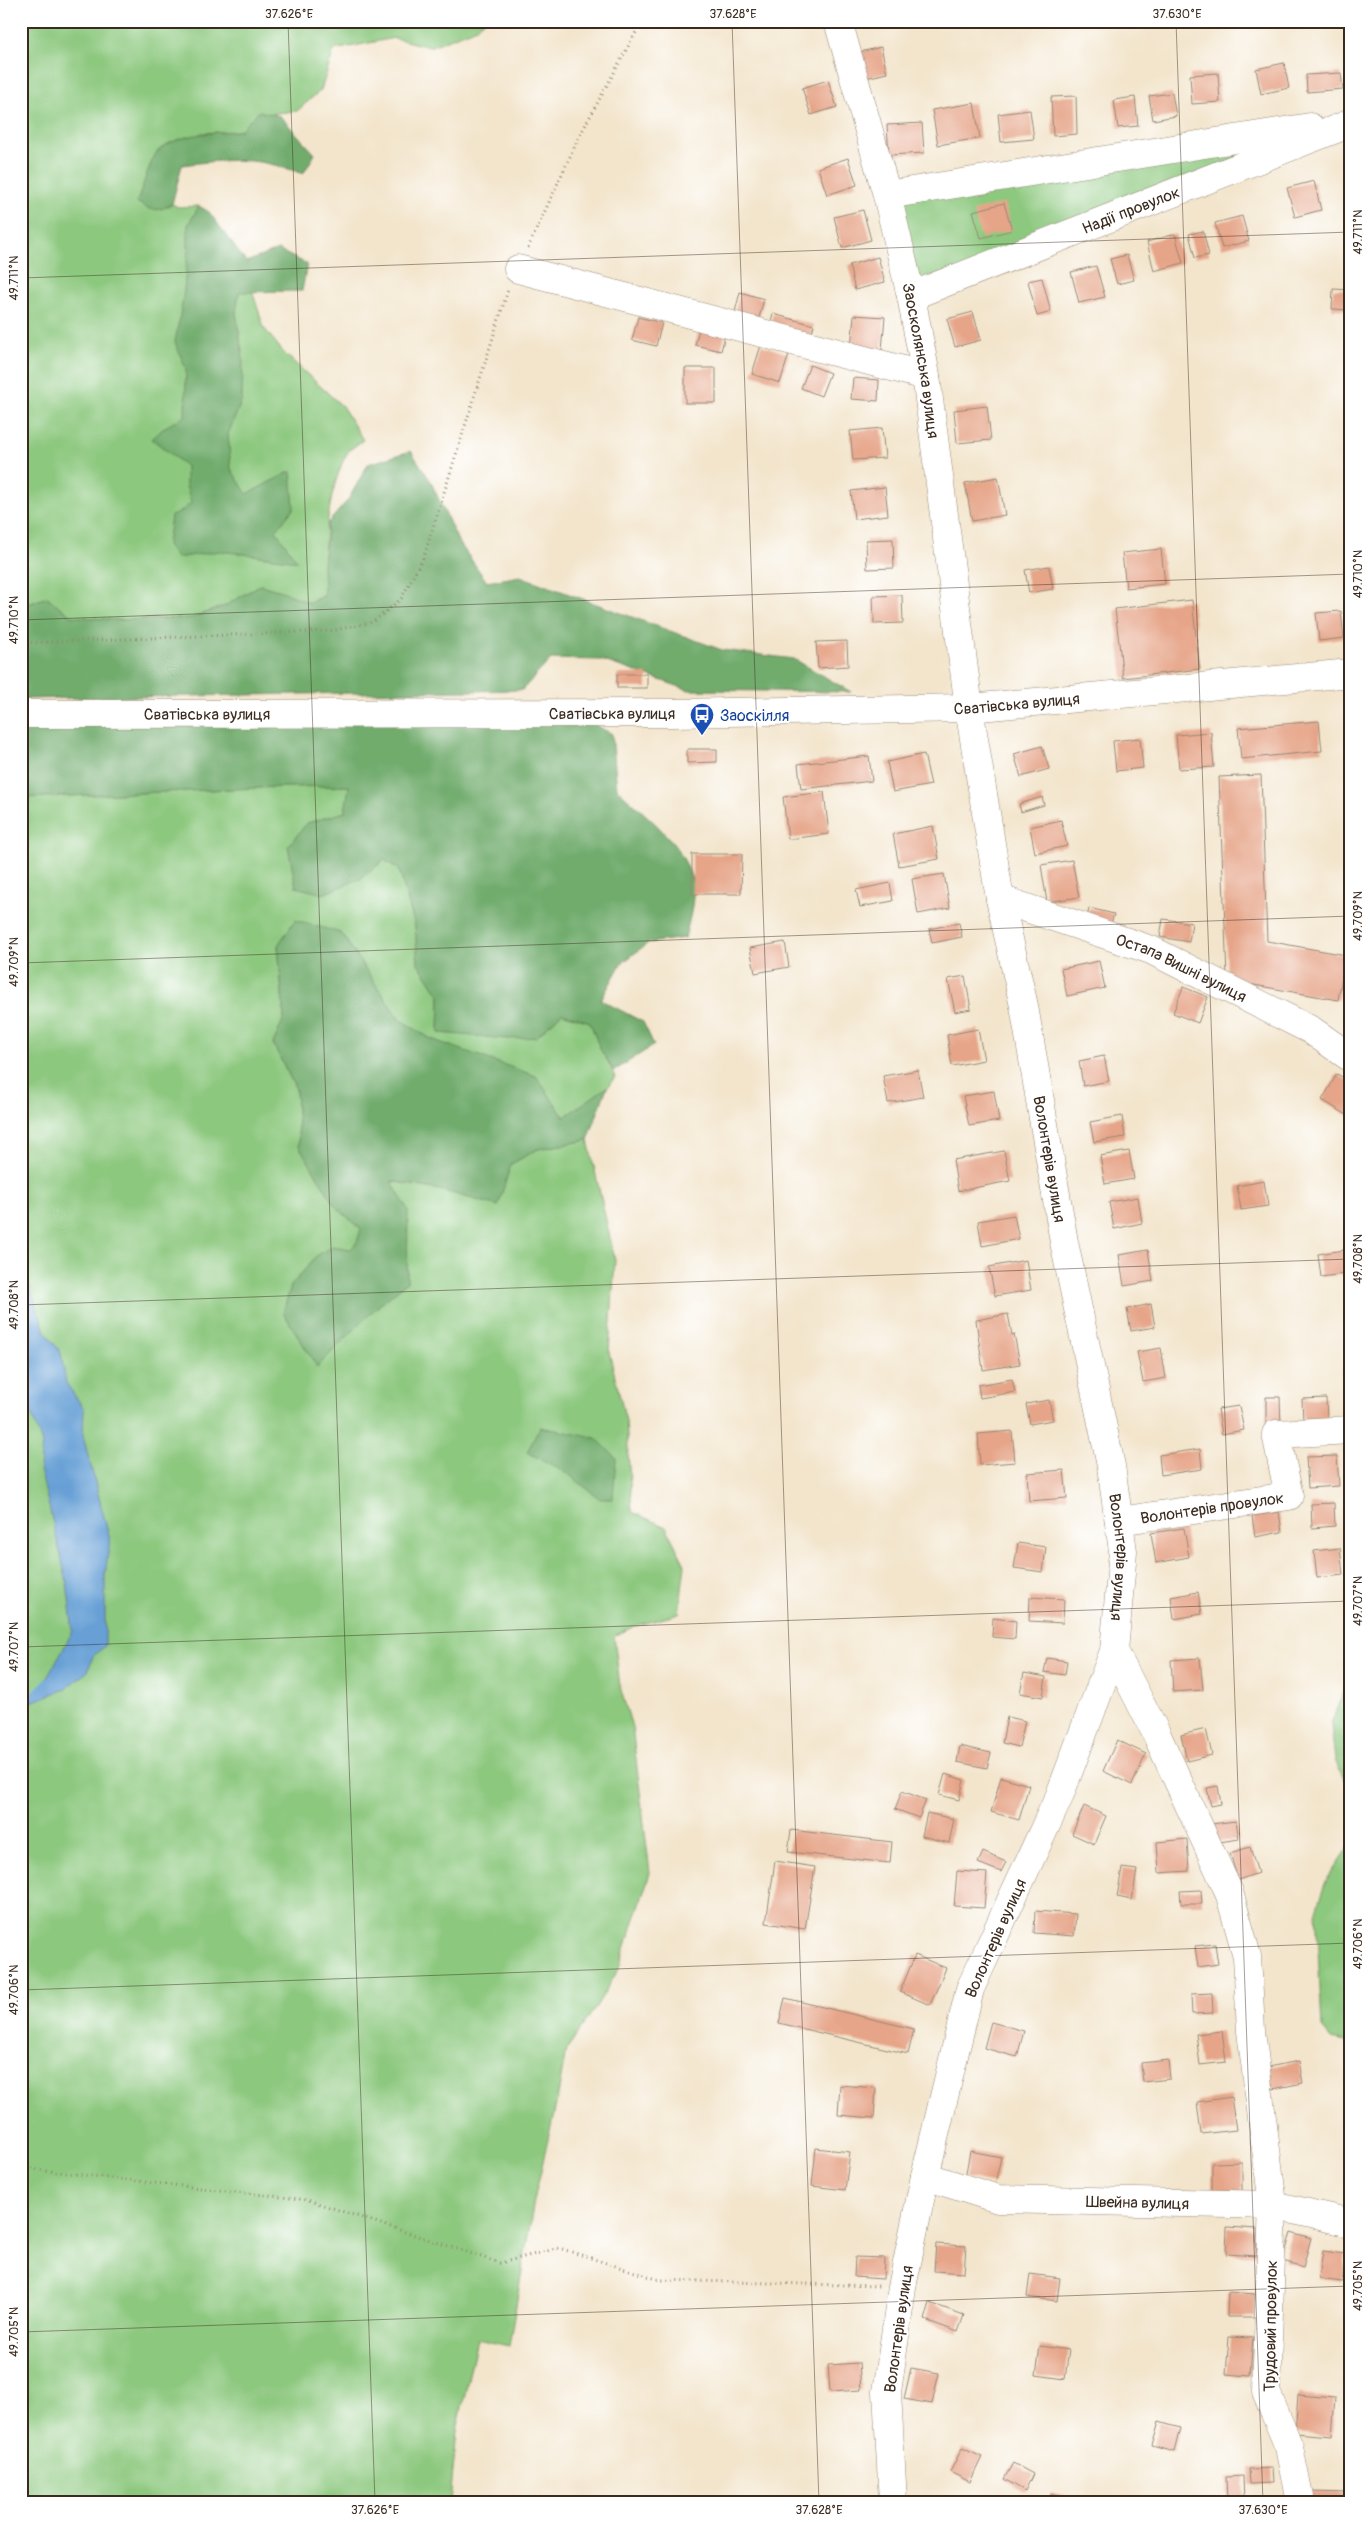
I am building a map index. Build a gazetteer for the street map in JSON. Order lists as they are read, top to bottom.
{
  "streets": {
    "street": [
      "Надії провулок",
      "Заосколянська вулиця",
      "Сватівська вулиця",
      "Остапа Вишні вулиця",
      "Волонтерів вулиця",
      "Волонтерів провулок",
      "Швейна вулиця",
      "Трудовий провулок"
    ]
  },
  "crossings": [
    ["Надії провулок", "Заосколянська вулиця"],
    ["Заосколянська вулиця", "Сватівська вулиця"],
    ["Заосколянська вулиця", "Волонтерів вулиця"],
    ["Сватівська вулиця", "Волонтерів вулиця"],
    ["Остапа Вишні вулиця", "Волонтерів вулиця"],
    ["Волонтерів вулиця", "Волонтерів провулок"],
    ["Волонтерів вулиця", "Швейна вулиця"],
    ["Волонтерів вулиця", "Трудовий провулок"],
    ["Швейна вулиця", "Трудовий провулок"]
  ],
  "places": {
    "bus stop": ["Заоскілля"]
  },
  "coordinates": [
    "37.626°E",
    "37.628°E",
    "37.630°E",
    "49.711°N",
    "49.710°N",
    "49.709°N",
    "49.708°N",
    "49.707°N",
    "49.706°N",
    "49.705°N"
  ]
}
